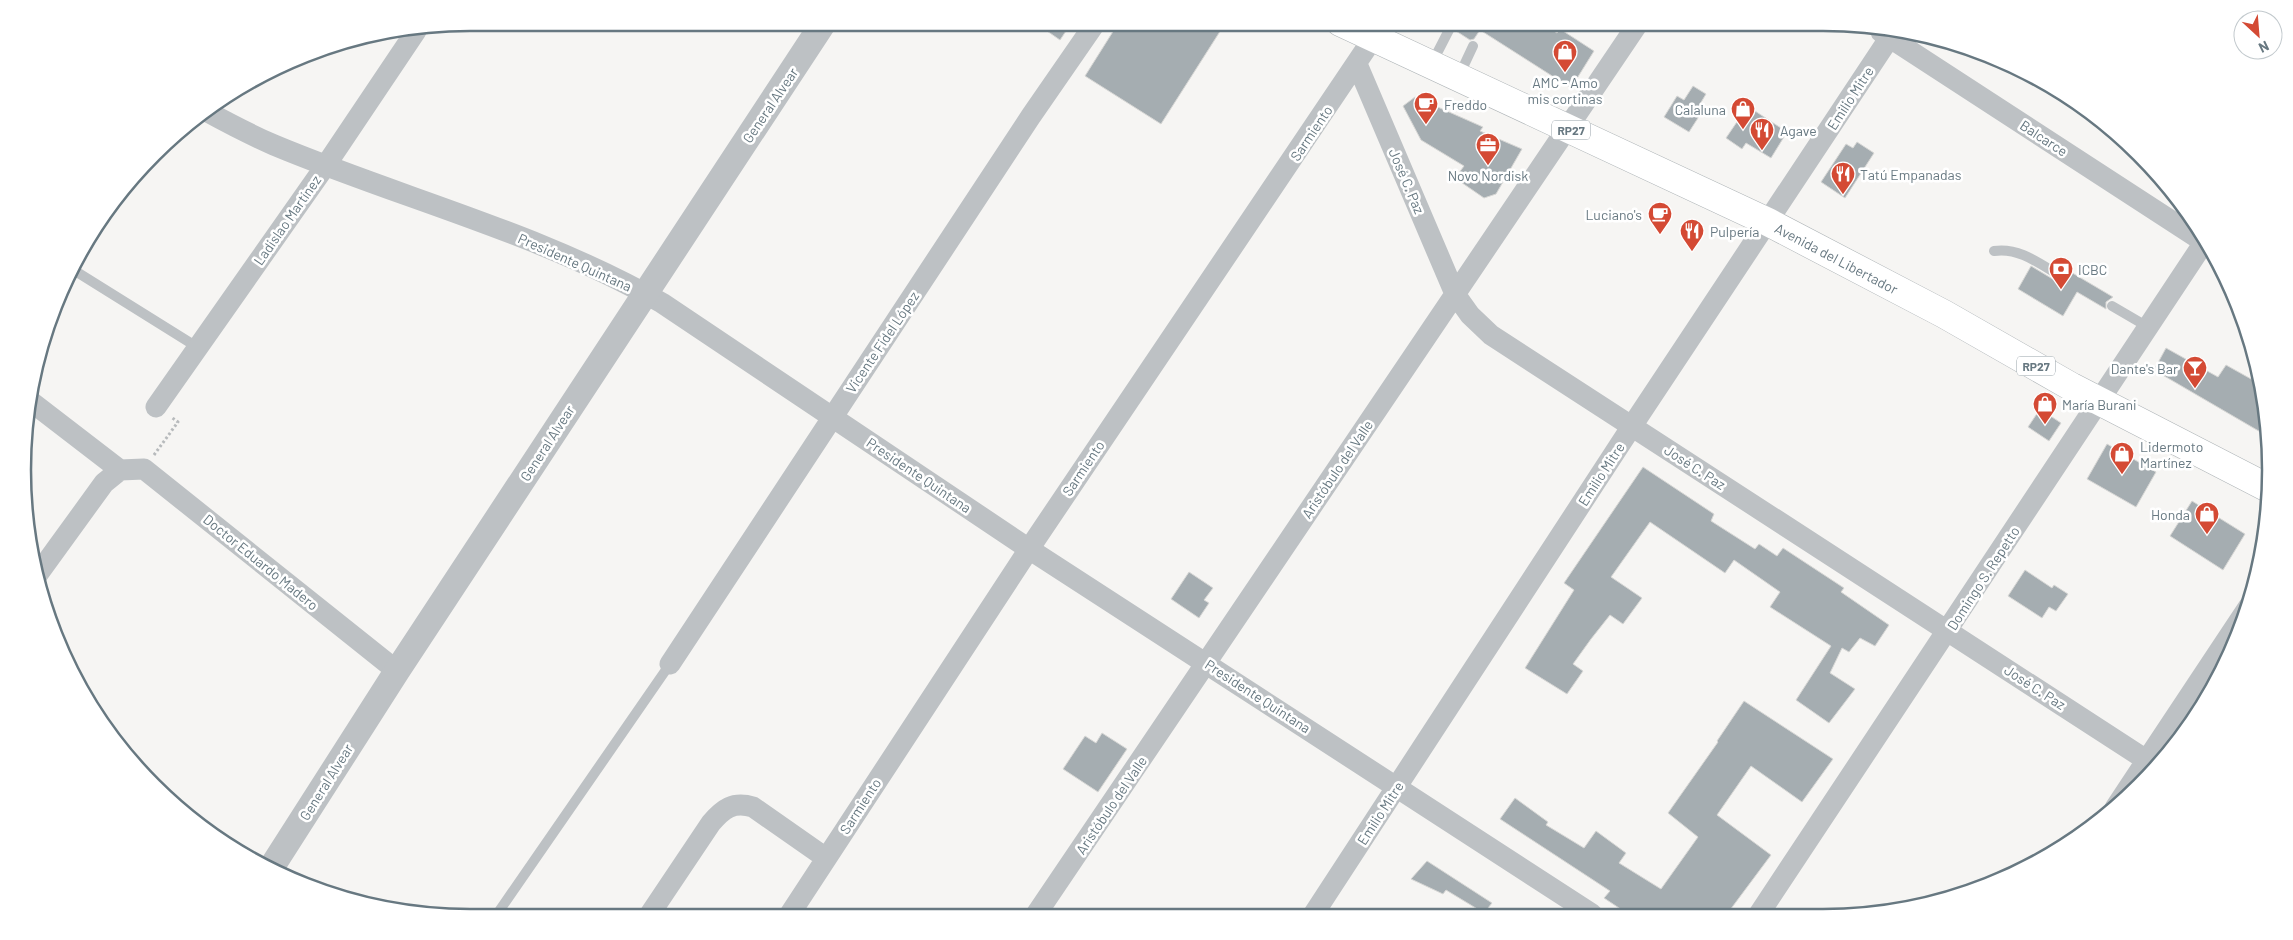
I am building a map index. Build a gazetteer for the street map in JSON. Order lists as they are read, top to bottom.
{
  "streets": {
    "main road": ["RP27", "Avenida del Libertador"],
    "street": [
      "Emilio Mitre",
      "General Alvear",
      "Sarmiento",
      "Balcarce",
      "José C. Paz",
      "Ladislao Martínez",
      "Presidente Quintana",
      "Vicente Fidel López",
      "Aristóbulo del Valle",
      "Doctor Eduardo Madero",
      "Domingo S. Repetto"
    ]
  },
  "crossings": [
    ["Emilio Mitre", "José C. Paz"],
    ["Emilio Mitre", "Avenida del Libertador"],
    ["Emilio Mitre", "Presidente Quintana"],
    ["General Alvear", "Presidente Quintana"],
    ["General Alvear", "Doctor Eduardo Madero"],
    ["Sarmiento", "José C. Paz"],
    ["Sarmiento", "Presidente Quintana"],
    ["José C. Paz", "Aristóbulo del Valle"],
    ["José C. Paz", "Domingo S. Repetto"],
    ["Ladislao Martínez", "Presidente Quintana"],
    ["Avenida del Libertador", "Aristóbulo del Valle"],
    ["Avenida del Libertador", "Domingo S. Repetto"],
    ["Presidente Quintana", "Vicente Fidel López"],
    ["Presidente Quintana", "Aristóbulo del Valle"]
  ],
  "places": {
    "shop": [
      "AMC - Amo mis cortinas",
      "Calaluna",
      "María Burani",
      "Lidermoto Martínez",
      "Honda"
    ],
    "cafe": ["Freddo", "Luciano's"],
    "restaurant": ["Agave", "Tatú Empanadas", "Pulpería"],
    "office": ["Novo Nordisk"],
    "bank": ["ICBC"],
    "bar": ["Dante's Bar"]
  },
  "north": "bottom right"
}
